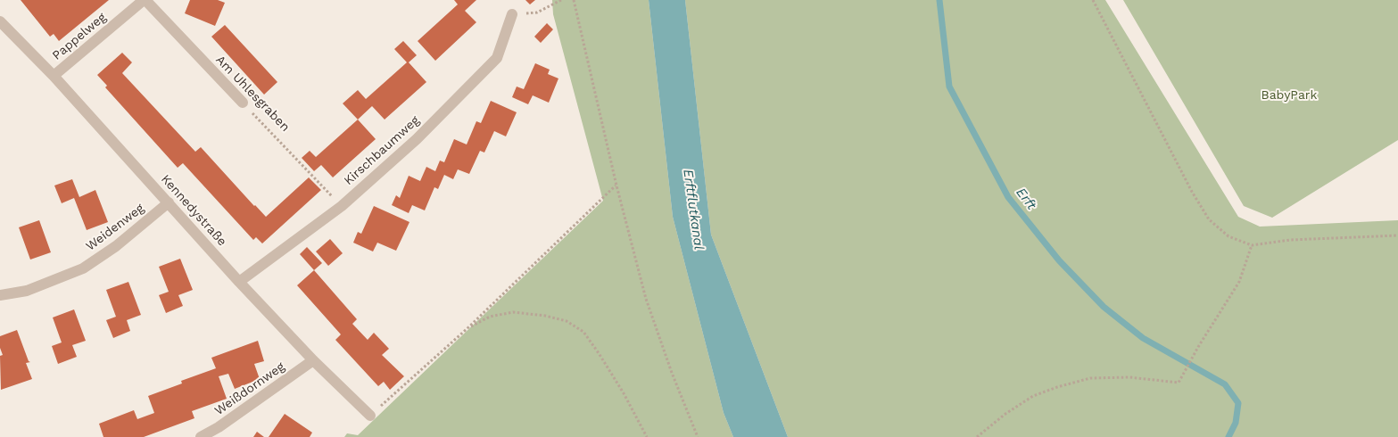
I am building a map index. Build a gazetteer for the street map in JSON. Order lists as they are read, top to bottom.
{
  "streets": {
    "street": [
      "Pappelweg",
      "Am Uhlesgraben",
      "Kirschbaumweg",
      "Kennedystraße",
      "Weidenweg",
      "Weißdornweg"
    ]
  },
  "crossings": [
    ["Pappelweg", "Am Uhlesgraben"],
    ["Pappelweg", "Kennedystraße"],
    ["Am Uhlesgraben", "Kirschbaumweg"],
    ["Kirschbaumweg", "Kennedystraße"],
    ["Kennedystraße", "Weidenweg"],
    ["Kennedystraße", "Weißdornweg"]
  ],
  "water": ["Erft", "Erftflutkanal"],
  "parks": ["BabyPark"]
}
